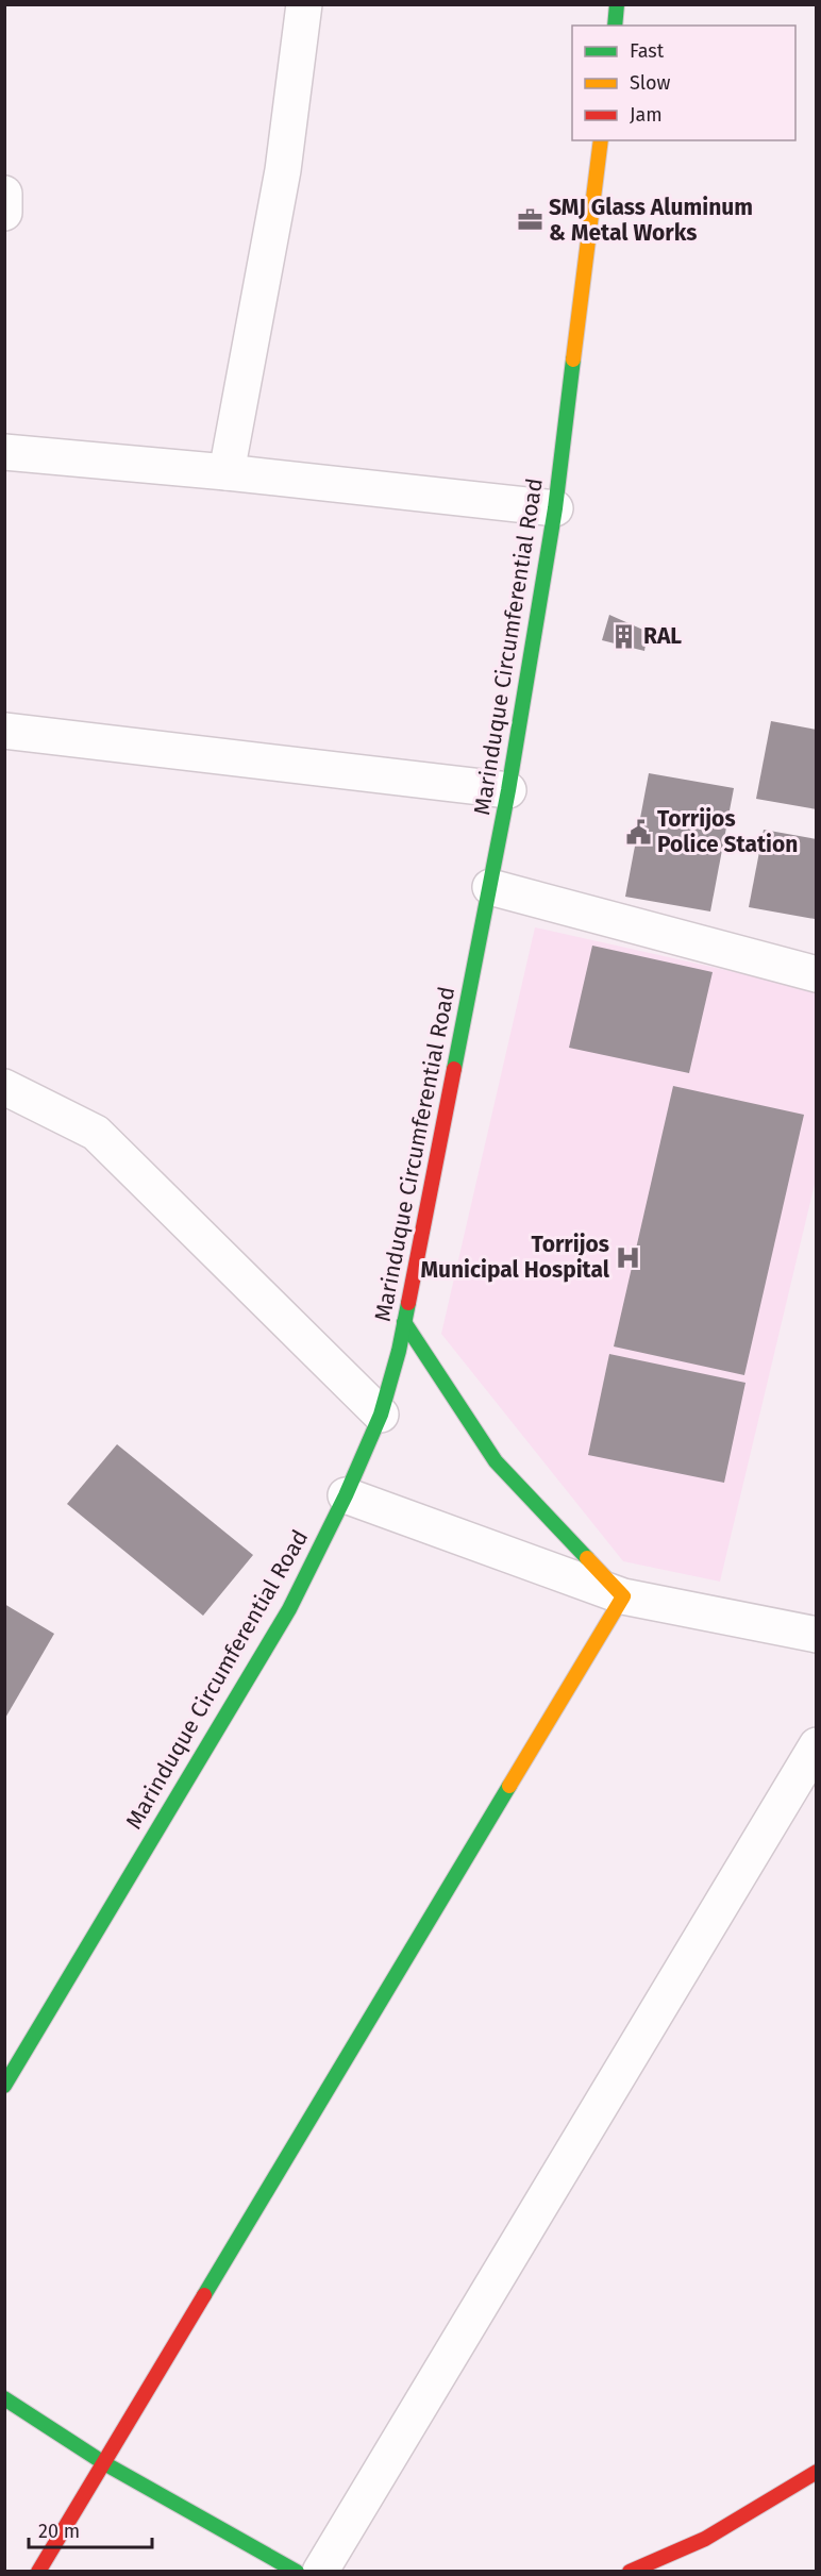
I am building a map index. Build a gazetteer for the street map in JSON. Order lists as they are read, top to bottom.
{
  "streets": {
    "main road": ["Marinduque Circumferential Road"]
  },
  "places": {
    "office": ["SMJ Glass Aluminum & Metal Works"],
    "building": ["RAL"],
    "public building": ["Torrijos Police Station"],
    "hospital": ["Torrijos Municipal Hospital"]
  },
  "legend": ["Fast", "Slow", "Jam"],
  "scale_bar": "20 m"
}
